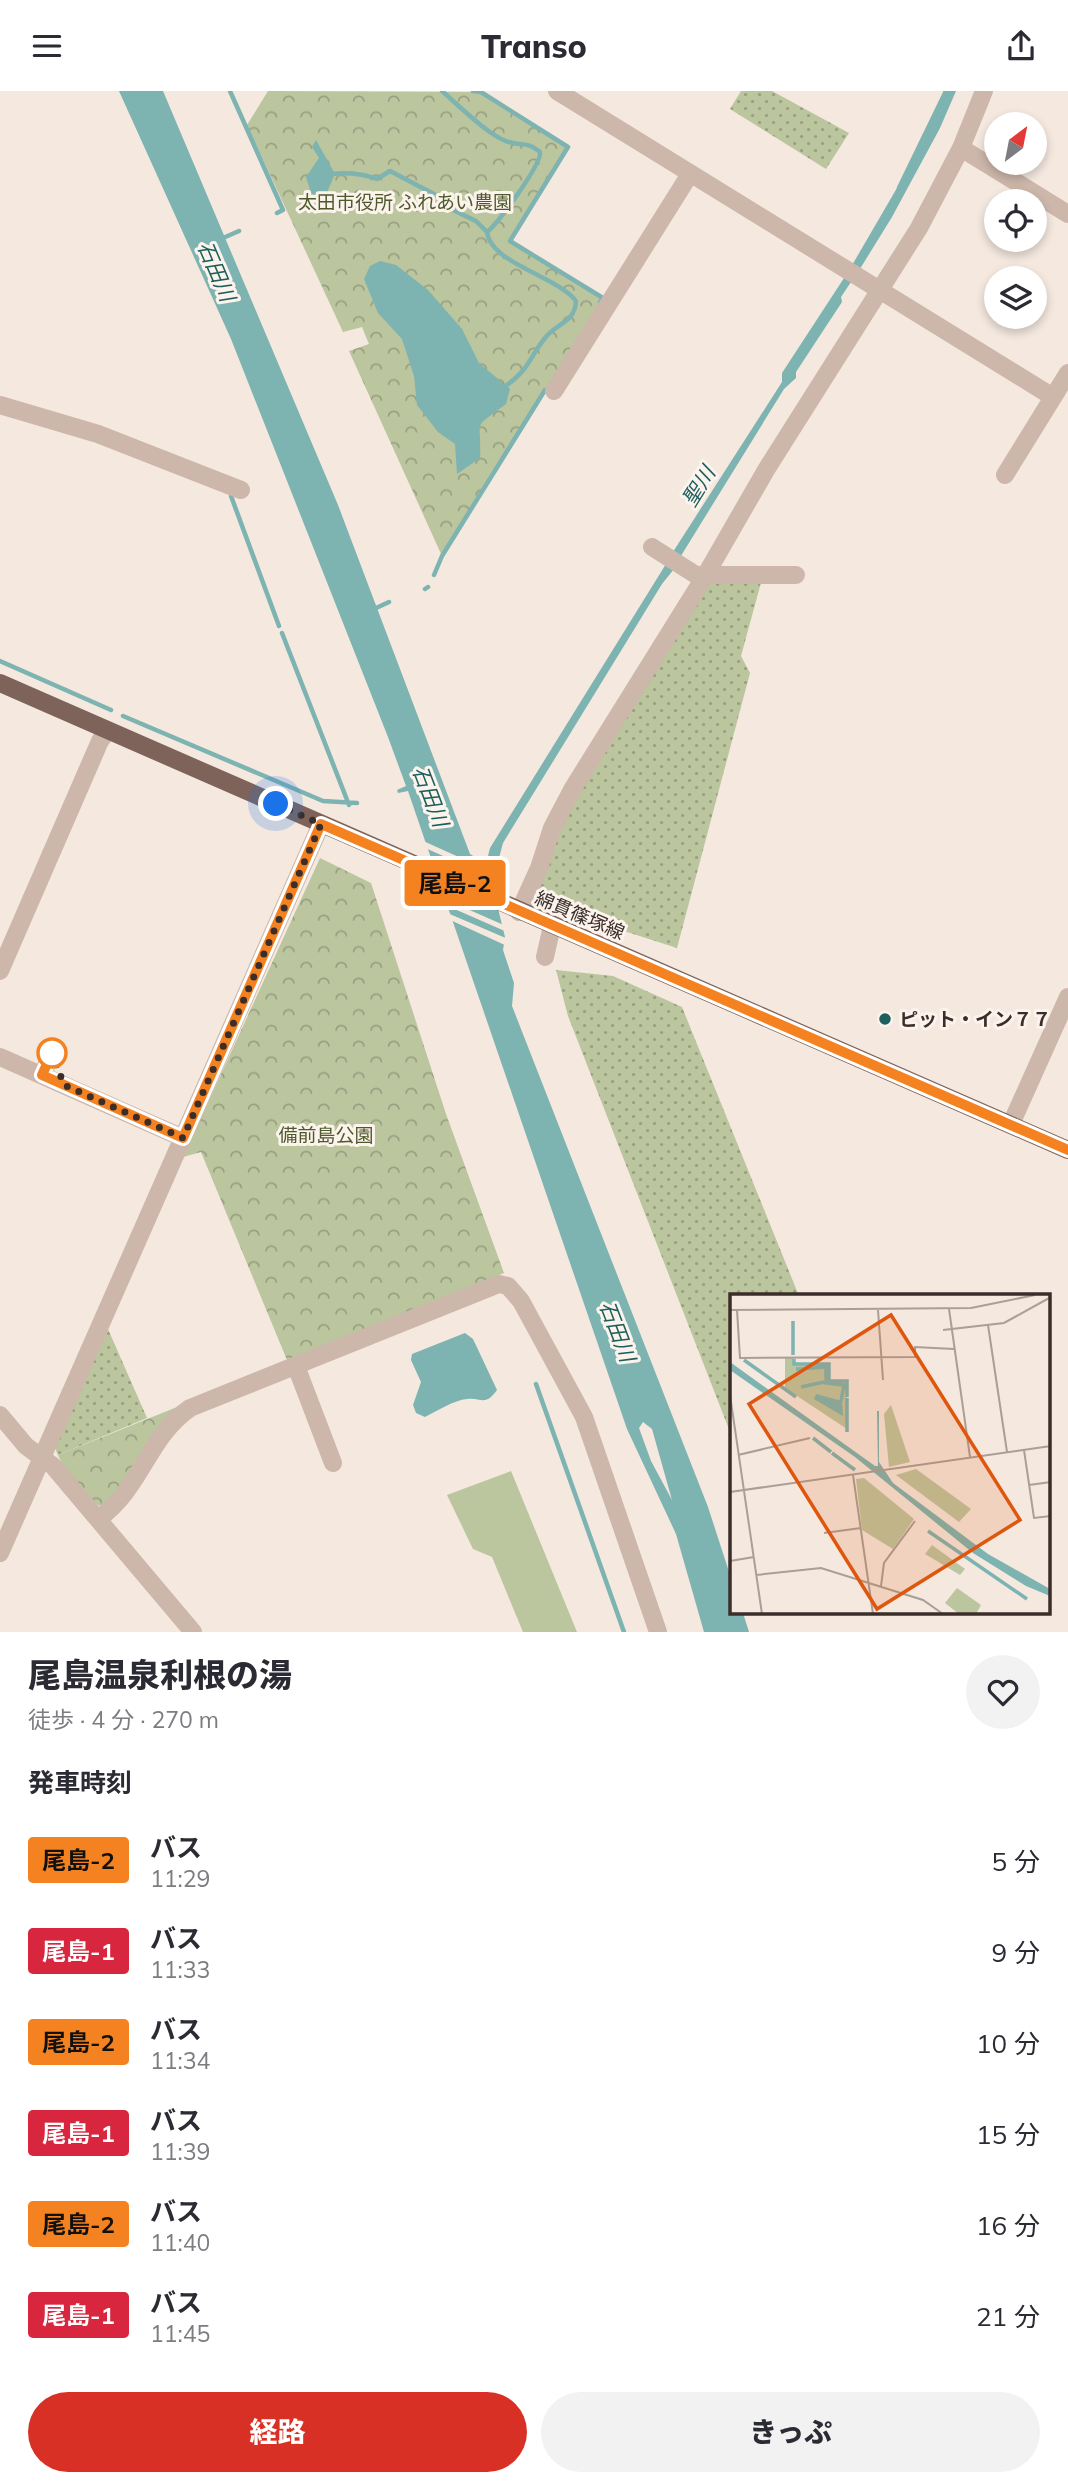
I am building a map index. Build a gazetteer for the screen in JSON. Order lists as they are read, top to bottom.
{
  "streets": {
    "main road": ["綿貫篠塚線"]
  },
  "water": ["石田川", "聖川"],
  "parks": ["太田市役所 ふれあい農園", "備前島公園"],
  "places": ["ピット・イン７７"],
  "lines": ["bus line 尾島-2"],
  "north": "top right",
  "page": {
    "header": "Transo",
    "on_map": "尾島-2",
    "heading": [
      ["尾島温泉利根の湯", "徒歩 · 4 分 · 270 m"],
      "発車時刻"
    ],
    "list": [
      {
        "mark": "尾島-2",
        "name": "バス",
        "note": "11:29",
        "value": "5 分"
      },
      {
        "mark": "尾島-1",
        "name": "バス",
        "note": "11:33",
        "value": "9 分"
      },
      {
        "mark": "尾島-2",
        "name": "バス",
        "note": "11:34",
        "value": "10 分"
      },
      {
        "mark": "尾島-1",
        "name": "バス",
        "note": "11:39",
        "value": "15 分"
      },
      {
        "mark": "尾島-2",
        "name": "バス",
        "note": "11:40",
        "value": "16 分"
      },
      {
        "mark": "尾島-1",
        "name": "バス",
        "note": "11:45",
        "value": "21 分"
      }
    ],
    "buttons": ["経路", "きっぷ"]
  }
}
